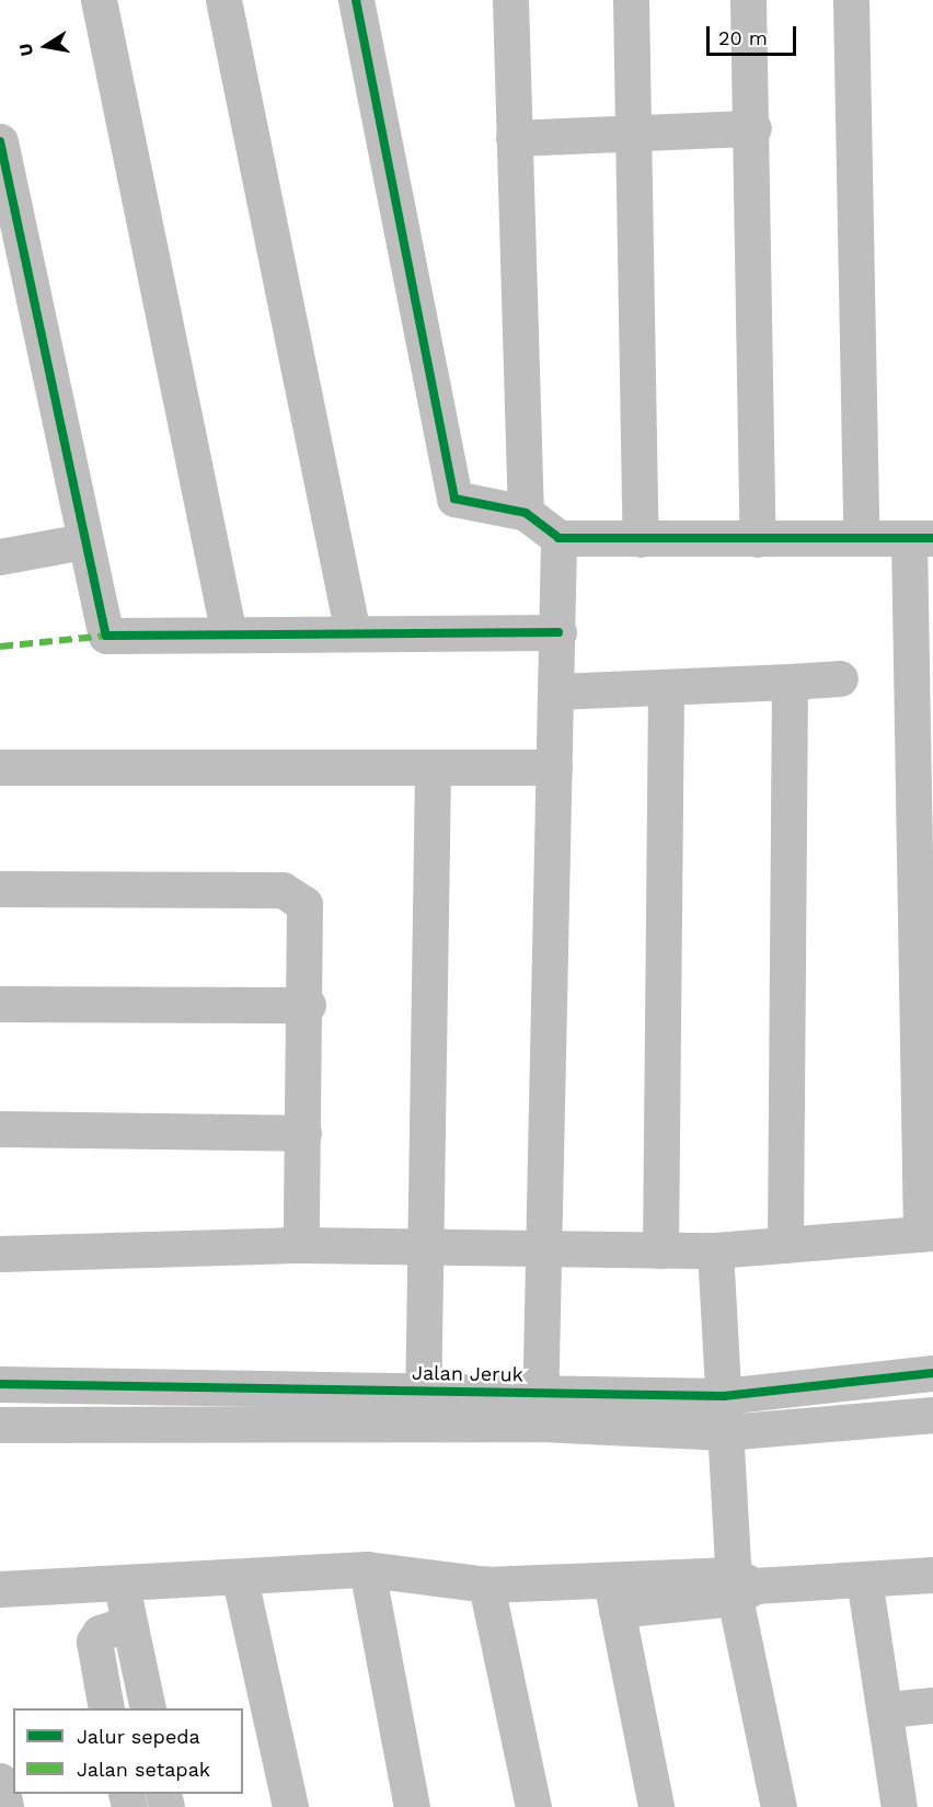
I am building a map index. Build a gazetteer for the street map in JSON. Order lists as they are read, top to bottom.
{
  "streets": {
    "street": ["Jalan Jeruk"]
  },
  "legend": ["Jalur sepeda", "Jalan setapak"],
  "scale_bar": "20 m",
  "north": "left"
}
